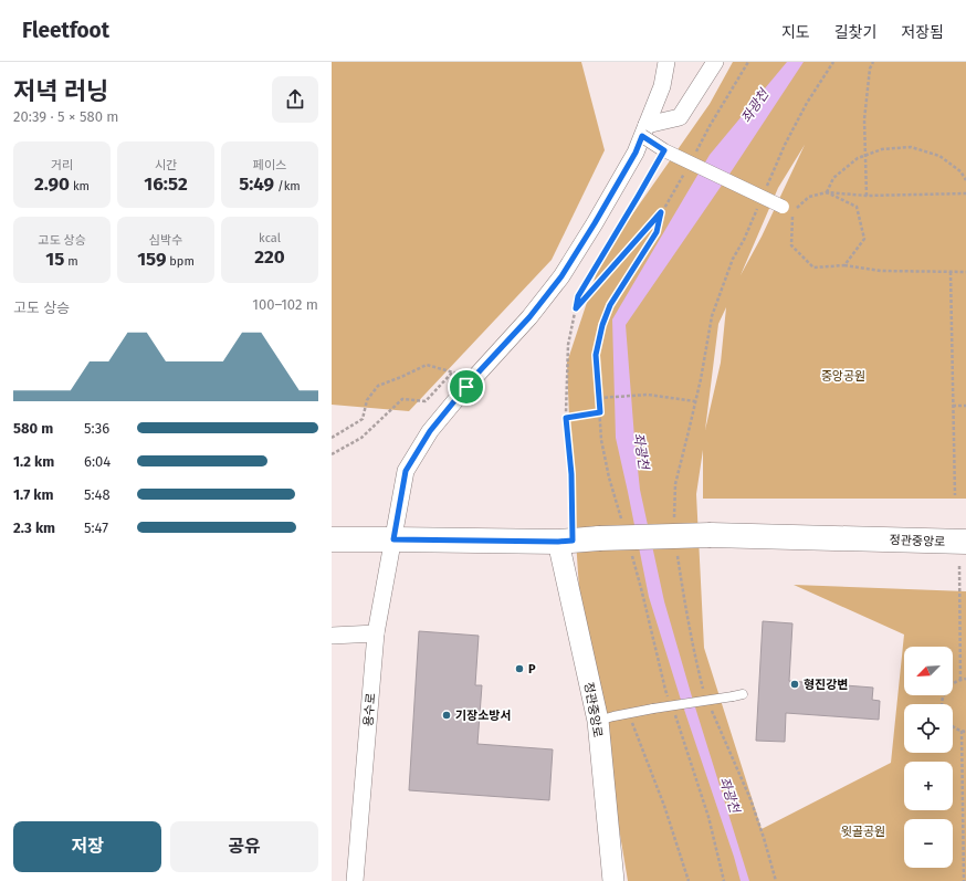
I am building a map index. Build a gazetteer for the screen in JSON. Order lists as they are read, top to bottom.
{
  "streets": {
    "main road": ["정관중앙로"],
    "street": ["용수로"]
  },
  "water": ["좌광천"],
  "parks": ["중앙공원", "윗골공원"],
  "places": ["P", "형진강변", "기장소방서"],
  "north": "bottom left",
  "page": {
    "header": "Fleetfoot",
    "nav": ["지도", "길찾기", "저장됨"],
    "heading": ["저녁 러닝", "20:39 · 5 × 580 m"],
    "stats": [
      ["거리", "2.90 km"],
      ["시간", "16:52"],
      ["페이스", "5:49 /km"],
      ["고도 상승", "15 m"],
      ["심박수", "159 bpm"],
      ["kcal", "220"]
    ],
    "chart": ["고도 상승", "100–102 m"],
    "list": [
      {
        "name": "580 m",
        "note": "5:36"
      },
      {
        "name": "1.2 km",
        "note": "6:04"
      },
      {
        "name": "1.7 km",
        "note": "5:48"
      },
      {
        "name": "2.3 km",
        "note": "5:47"
      }
    ],
    "map_buttons": ["+", "−"],
    "buttons": ["저장", "공유"]
  }
}
